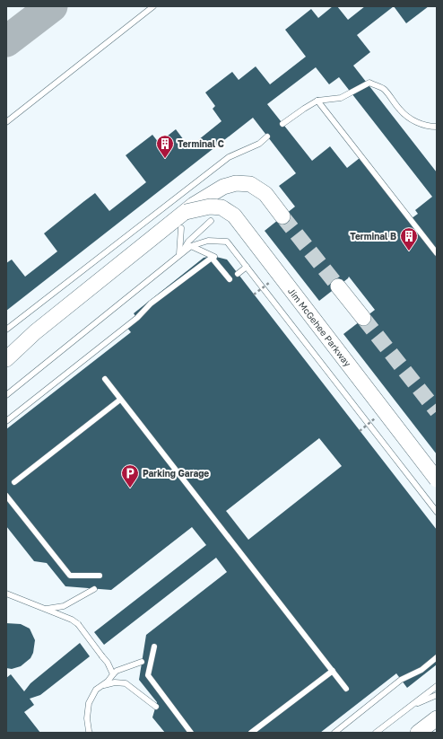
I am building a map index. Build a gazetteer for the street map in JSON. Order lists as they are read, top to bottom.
{
  "streets": {
    "main road": ["Jim McGehee Parkway"]
  },
  "places": {
    "building": ["Terminal C", "Terminal B"],
    "parking": ["Parking Garage"]
  }
}
